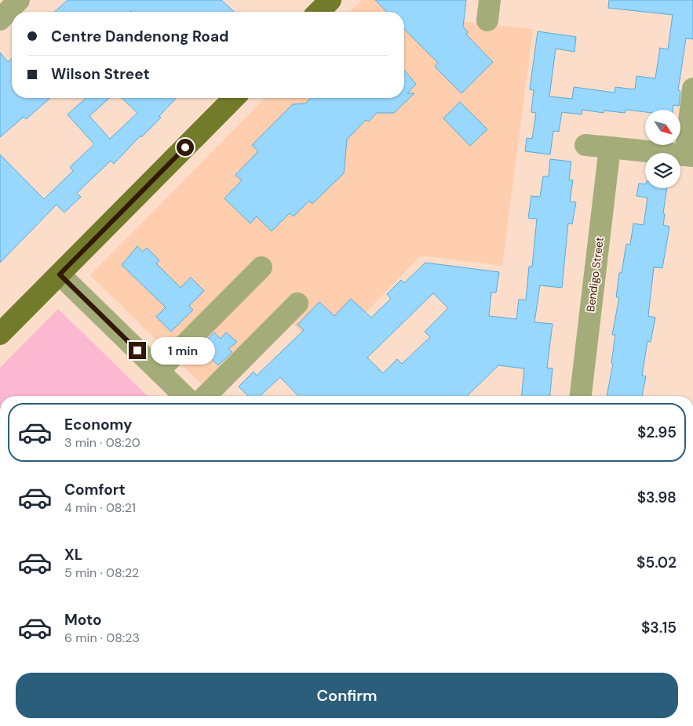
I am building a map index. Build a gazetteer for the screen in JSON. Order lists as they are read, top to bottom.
{
  "streets": {
    "street": ["Bendigo Street"]
  },
  "north": "bottom right",
  "page": {
    "banner": ["Centre Dandenong Road", "Wilson Street"],
    "bubble": "1 min",
    "list": [
      {
        "name": "Economy",
        "note": "3 min · 08:20",
        "value": "$2.95"
      },
      {
        "name": "Comfort",
        "note": "4 min · 08:21",
        "value": "$3.98"
      },
      {
        "name": "XL",
        "note": "5 min · 08:22",
        "value": "$5.02"
      },
      {
        "name": "Moto",
        "note": "6 min · 08:23",
        "value": "$3.15"
      }
    ],
    "buttons": "Confirm"
  }
}
